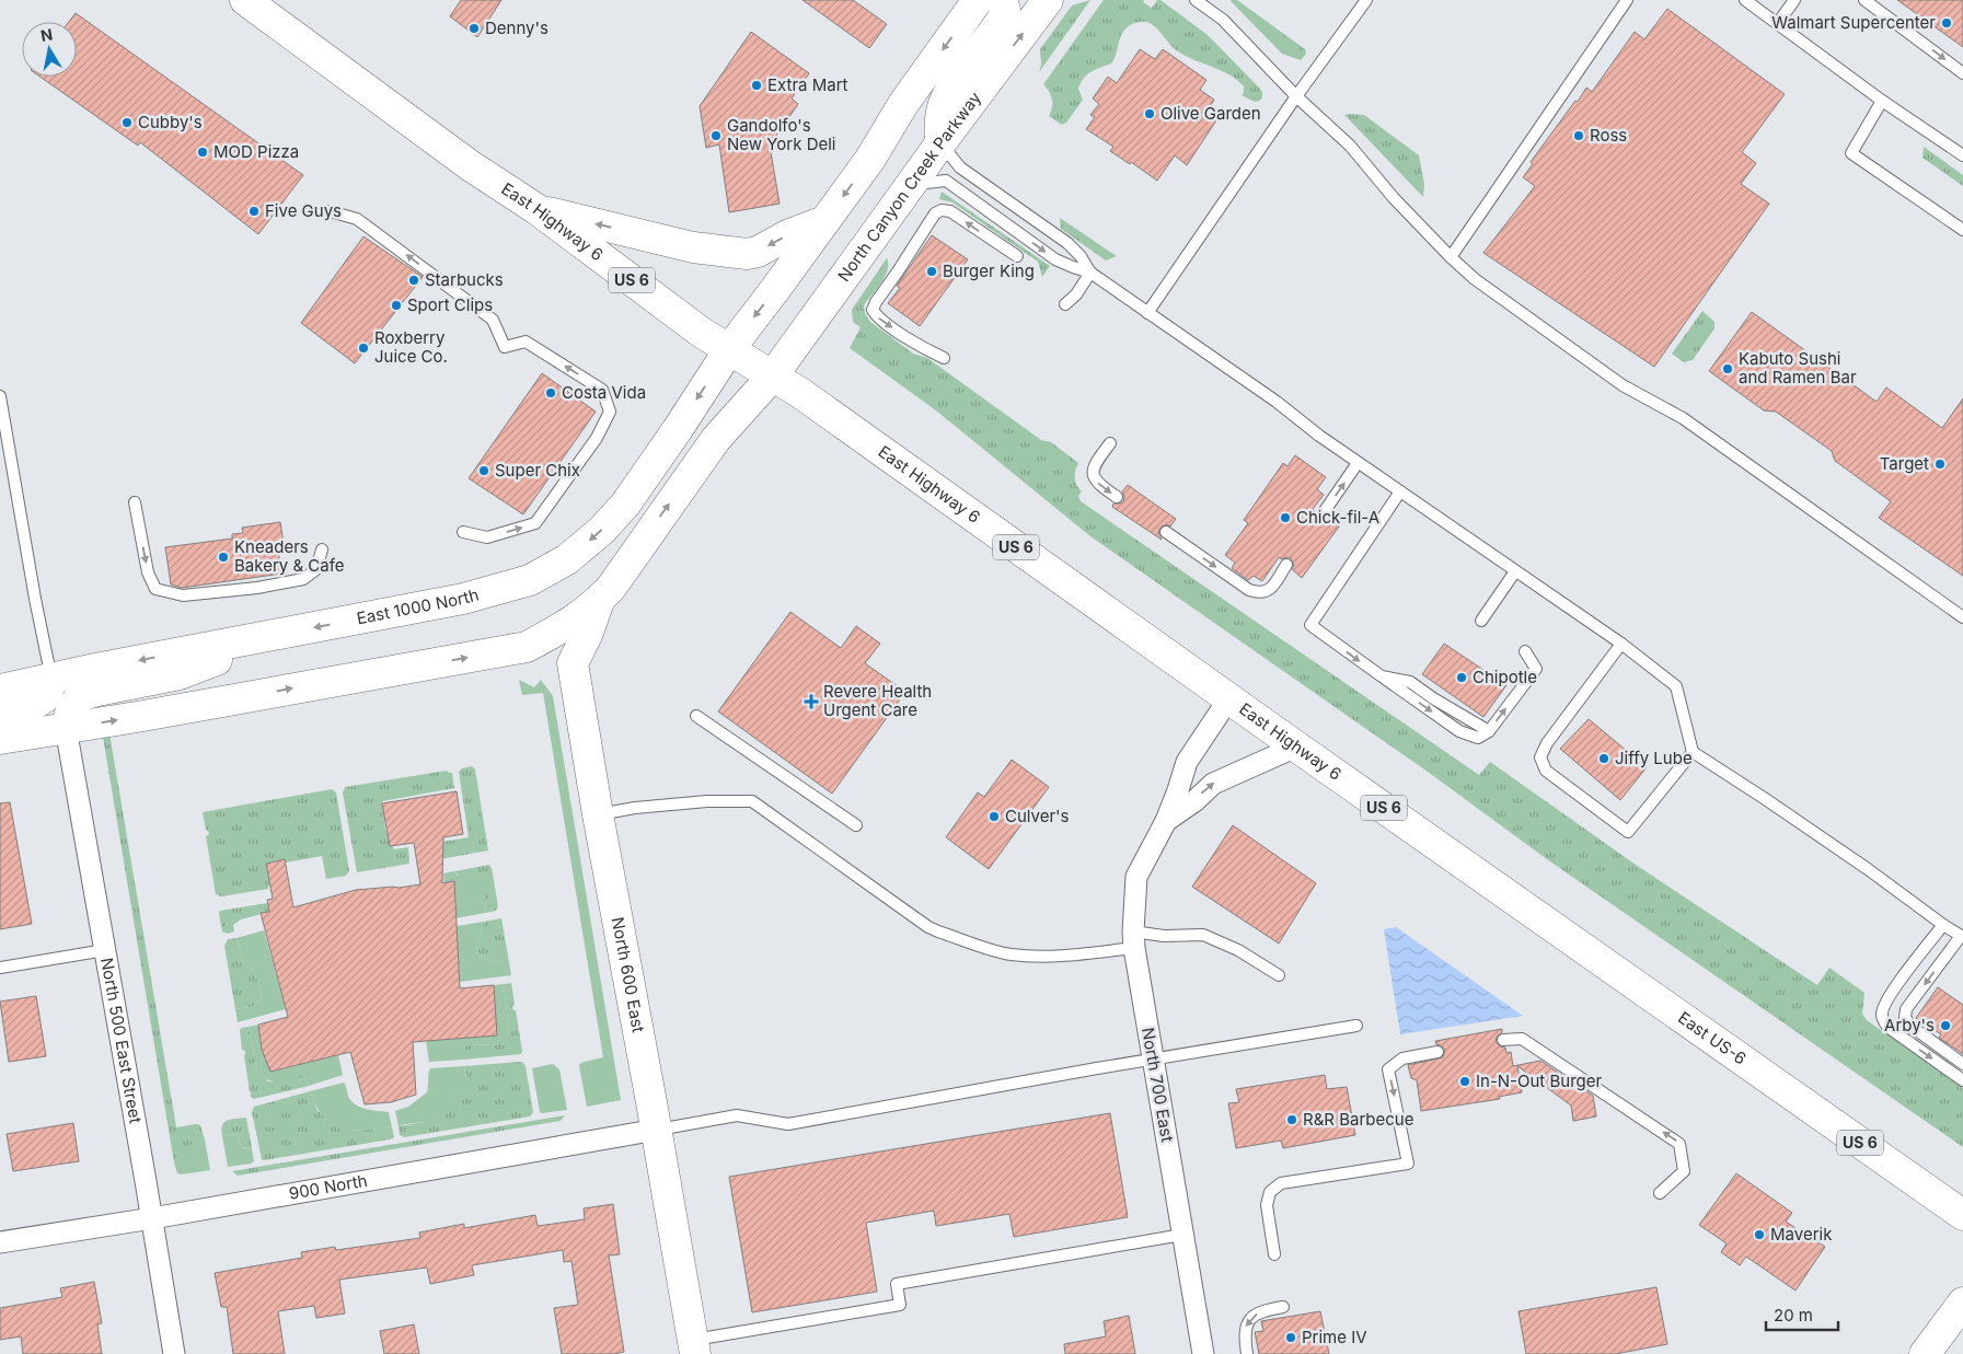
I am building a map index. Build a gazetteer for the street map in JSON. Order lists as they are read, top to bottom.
{
  "streets": {
    "main road": [
      "North Canyon Creek Parkway",
      "East Highway 6",
      "US 6",
      "East 1000 North",
      "North 600 East",
      "East US-6"
    ],
    "street": ["North 500 East Street", "North 700 East", "900 North"]
  },
  "crossings": [
    ["North Canyon Creek Parkway", "East Highway 6"],
    ["East Highway 6", "East 1000 North"],
    ["East Highway 6", "East US-6"],
    ["East Highway 6", "North 700 East"],
    ["North 600 East", "900 North"],
    ["North 500 East Street", "900 North"]
  ],
  "places": {
    "other": [
      "Walmart Supercenter",
      "Denny's",
      "Extra Mart",
      "Olive Garden",
      "Cubby's",
      "Gandolfo's New York Deli",
      "Ross",
      "MOD Pizza",
      "Five Guys",
      "Burger King",
      "Starbucks",
      "Sport Clips",
      "Roxberry Juice Co.",
      "Kabuto Sushi and Ramen Bar",
      "Costa Vida",
      "Target",
      "Super Chix",
      "Chick-fil-A",
      "Kneaders Bakery & Cafe",
      "Chipotle",
      "Jiffy Lube",
      "Culver's",
      "Arby's",
      "In-N-Out Burger",
      "R&R Barbecue",
      "Maverik",
      "Prime IV"
    ],
    "health": ["Revere Health Urgent Care"]
  },
  "scale_bar": "20 m",
  "north": "top"
}
